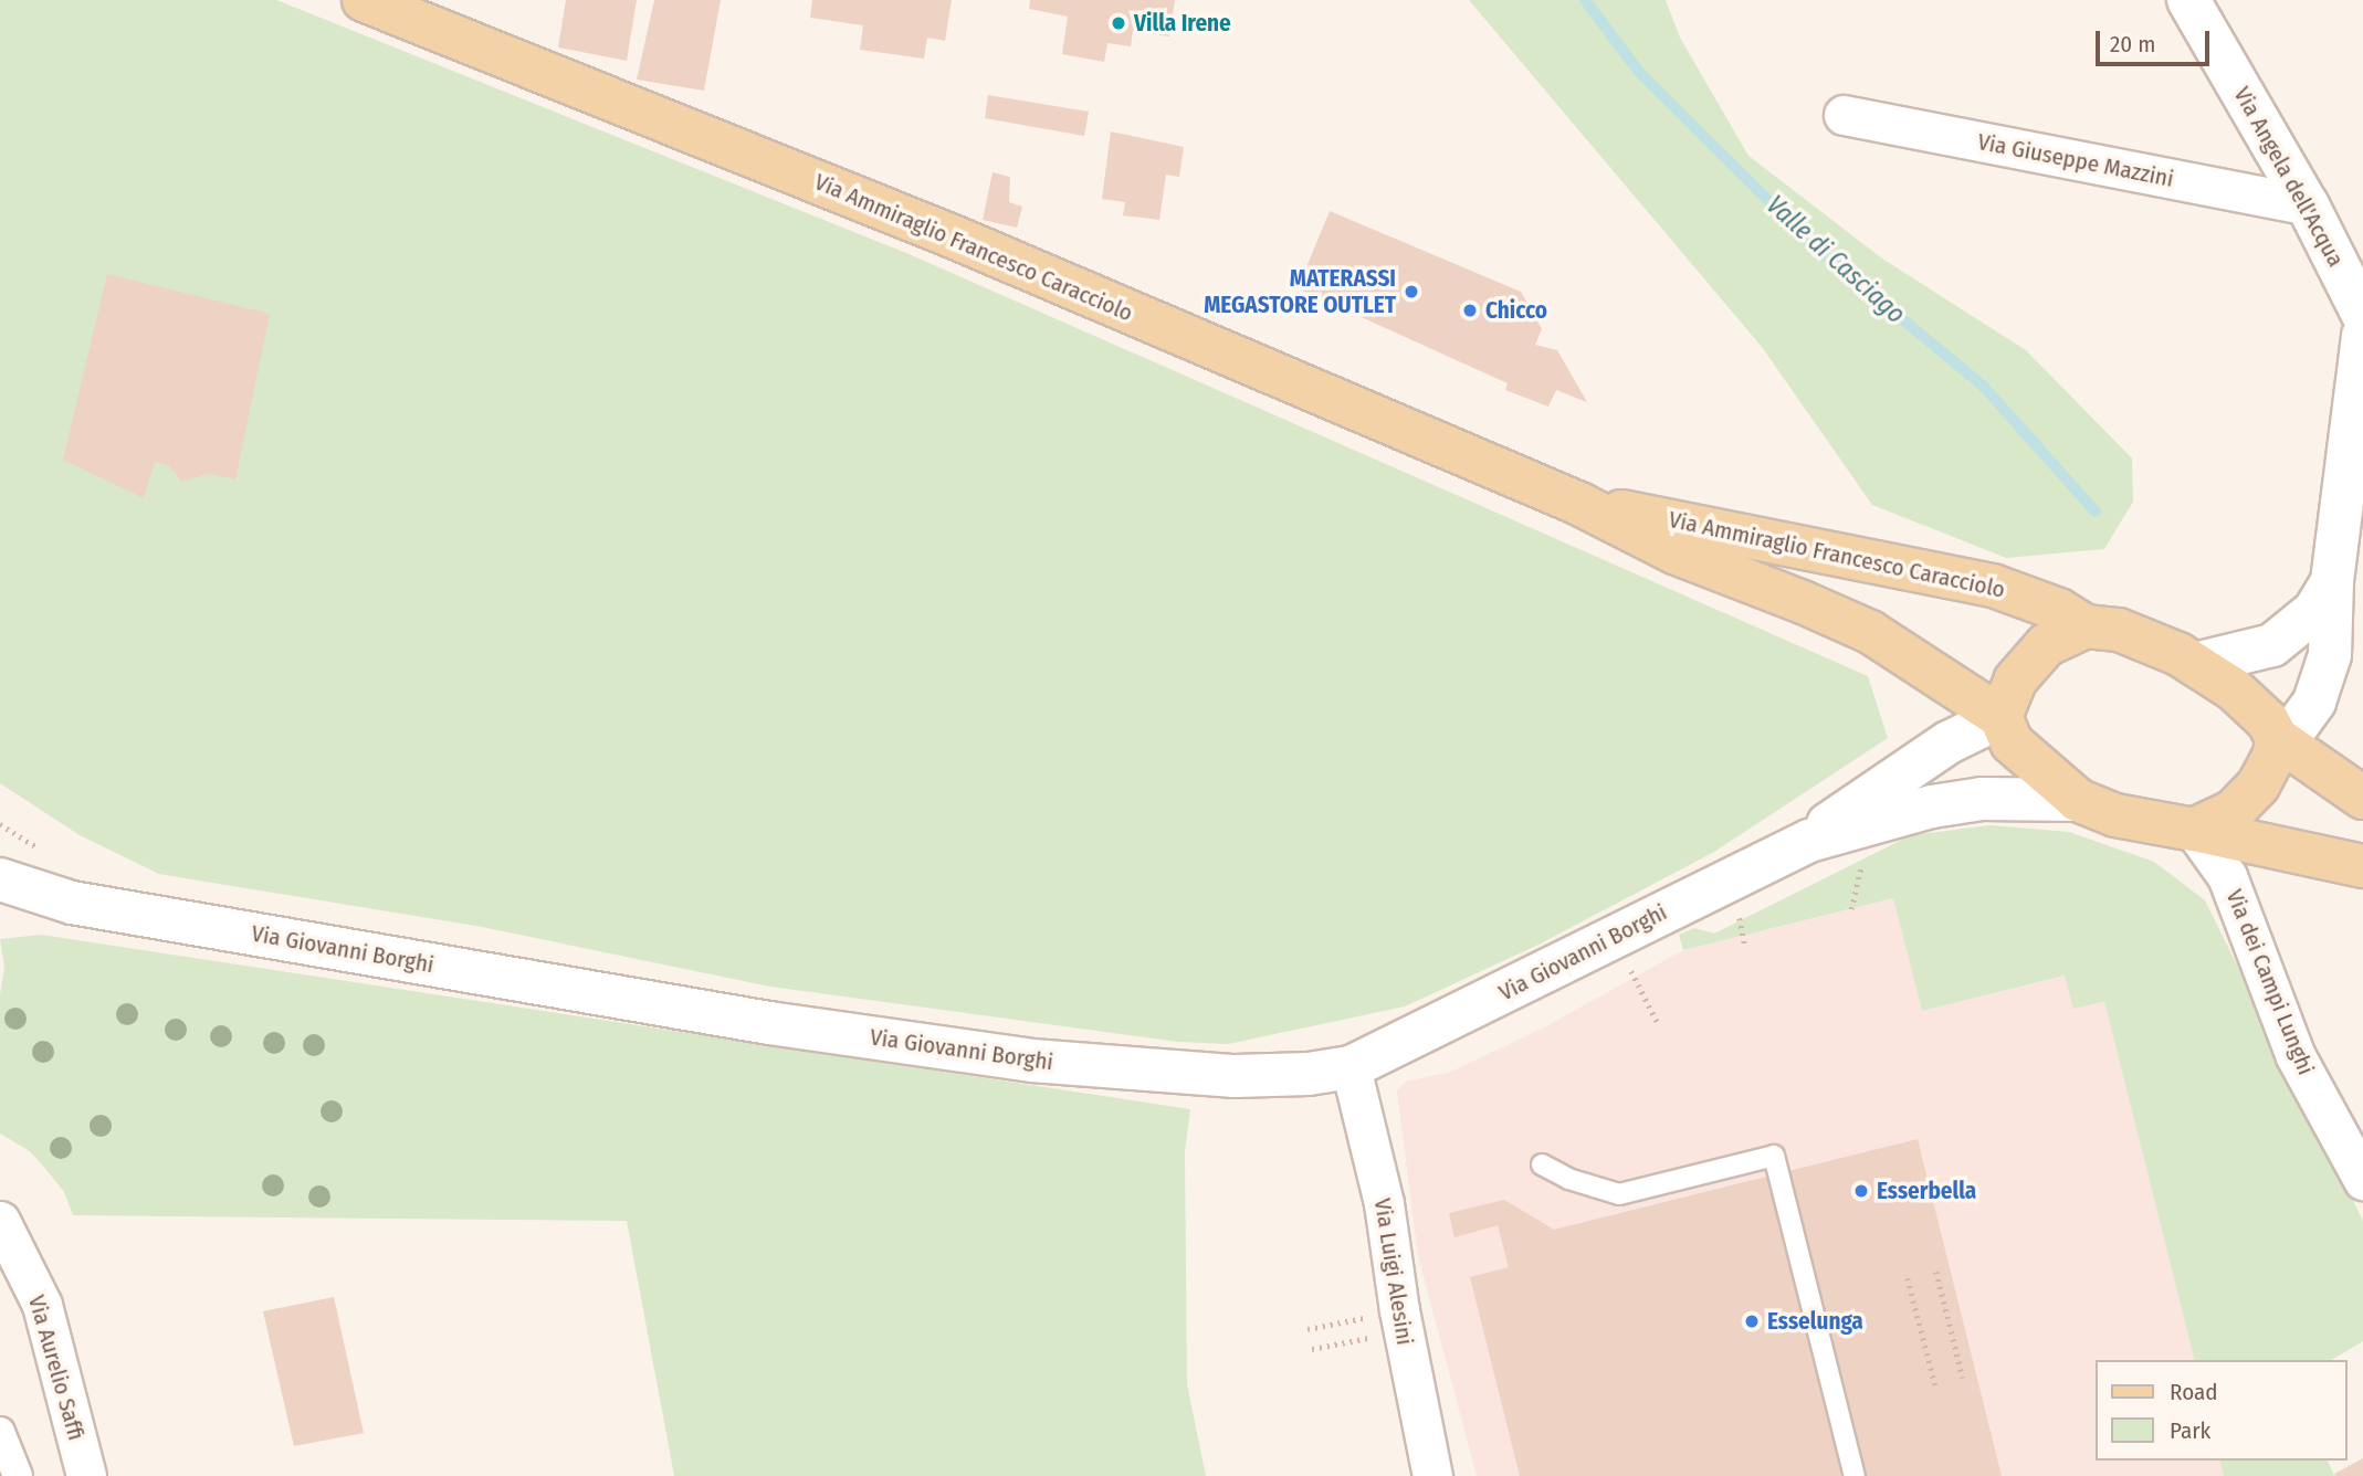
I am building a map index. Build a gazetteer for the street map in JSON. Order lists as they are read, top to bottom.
{
  "streets": {
    "main road": ["Via Angela dell'Acqua", "Via Ammiraglio Francesco Caracciolo", "Via Giovanni Borghi"],
    "street": [
      "Via Giuseppe Mazzini",
      "Via dei Campi Lunghi",
      "Via Luigi Alesini",
      "Via Aurelio Saffi"
    ]
  },
  "crossings": [
    ["Via Giuseppe Mazzini", "Via Angela dell'Acqua"],
    ["Via Ammiraglio Francesco Caracciolo", "Via Giovanni Borghi"],
    ["Via Ammiraglio Francesco Caracciolo", "Via dei Campi Lunghi"],
    ["Via Giovanni Borghi", "Via dei Campi Lunghi"],
    ["Via Giovanni Borghi", "Via Luigi Alesini"]
  ],
  "water": ["Valle di Casciago"],
  "places": [
    "Villa Irene",
    "MATERASSI MEGASTORE OUTLET",
    "Chicco",
    "Esserbella",
    "Esselunga"
  ],
  "legend": ["Road", "Park"],
  "scale_bar": "20 m"
}
